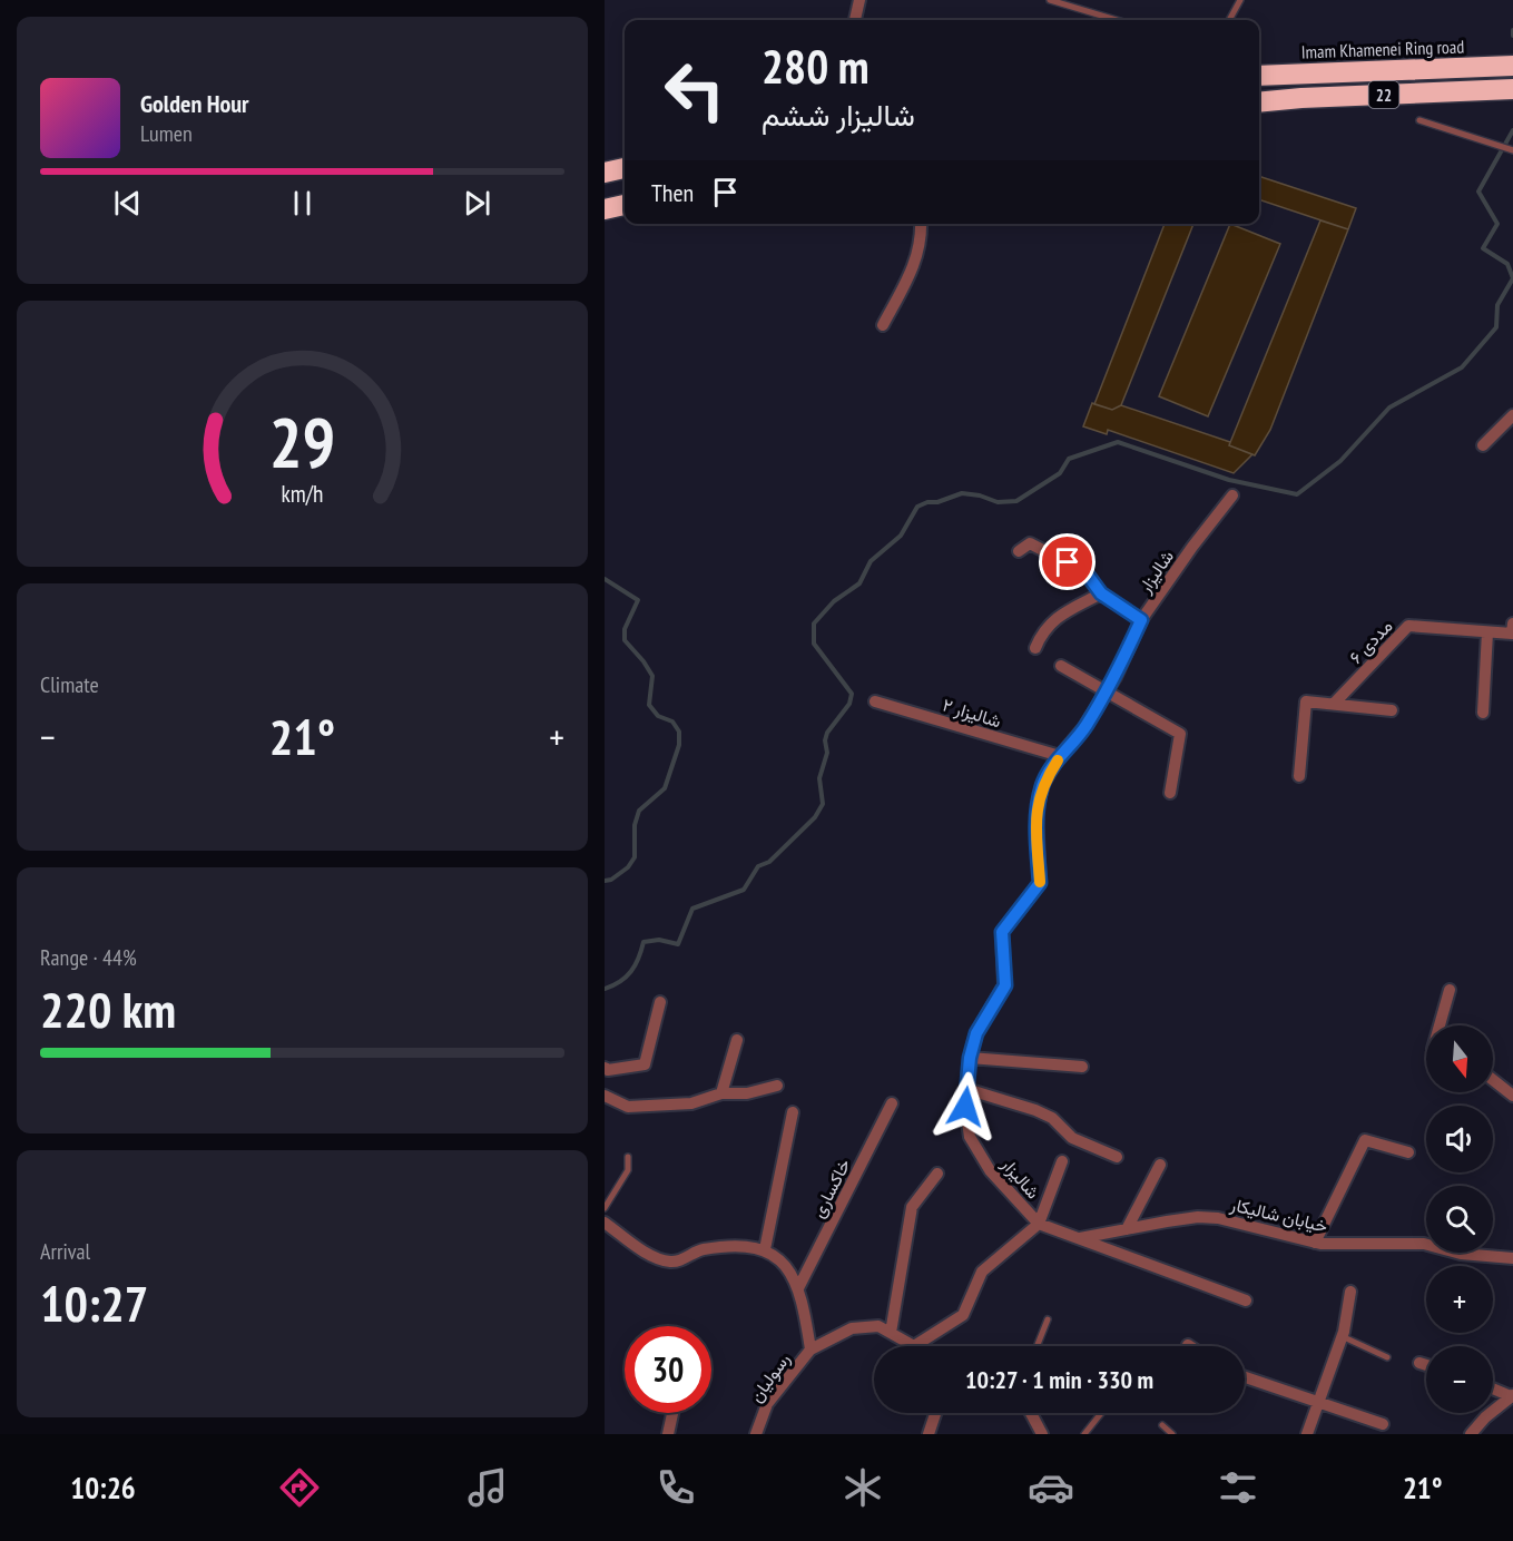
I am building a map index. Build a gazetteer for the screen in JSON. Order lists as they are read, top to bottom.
{
  "streets": {
    "highway": ["Imam Khamenei Ring road", "22"],
    "street": [
      "شالیزار",
      "مددی ۶",
      "شالیزار ۲",
      "خاکساری",
      "خیابان شالیکار",
      "رسولیان"
    ]
  },
  "crossings": [
    ["شالیزار", "شالیزار ۲"],
    ["خاکساری", "رسولیان"]
  ],
  "north": "bottom",
  "page": {
    "turn": ["280 m", "شالیزار ششم"],
    "song": ["Golden Hour", "Lumen"],
    "then": "Then",
    "tile": [
      "Climate",
      ["Range · 44%", "220 km"],
      ["Arrival", "10:27"]
    ],
    "heat": ["−", "21°", "+"],
    "map_buttons": ["+", "−"],
    "limit": "30",
    "trip": "10:27 · 1 min · 330 m",
    "tabs": ["10:26", "21°"],
    "gauge": ["29", "km/h"]
  }
}
